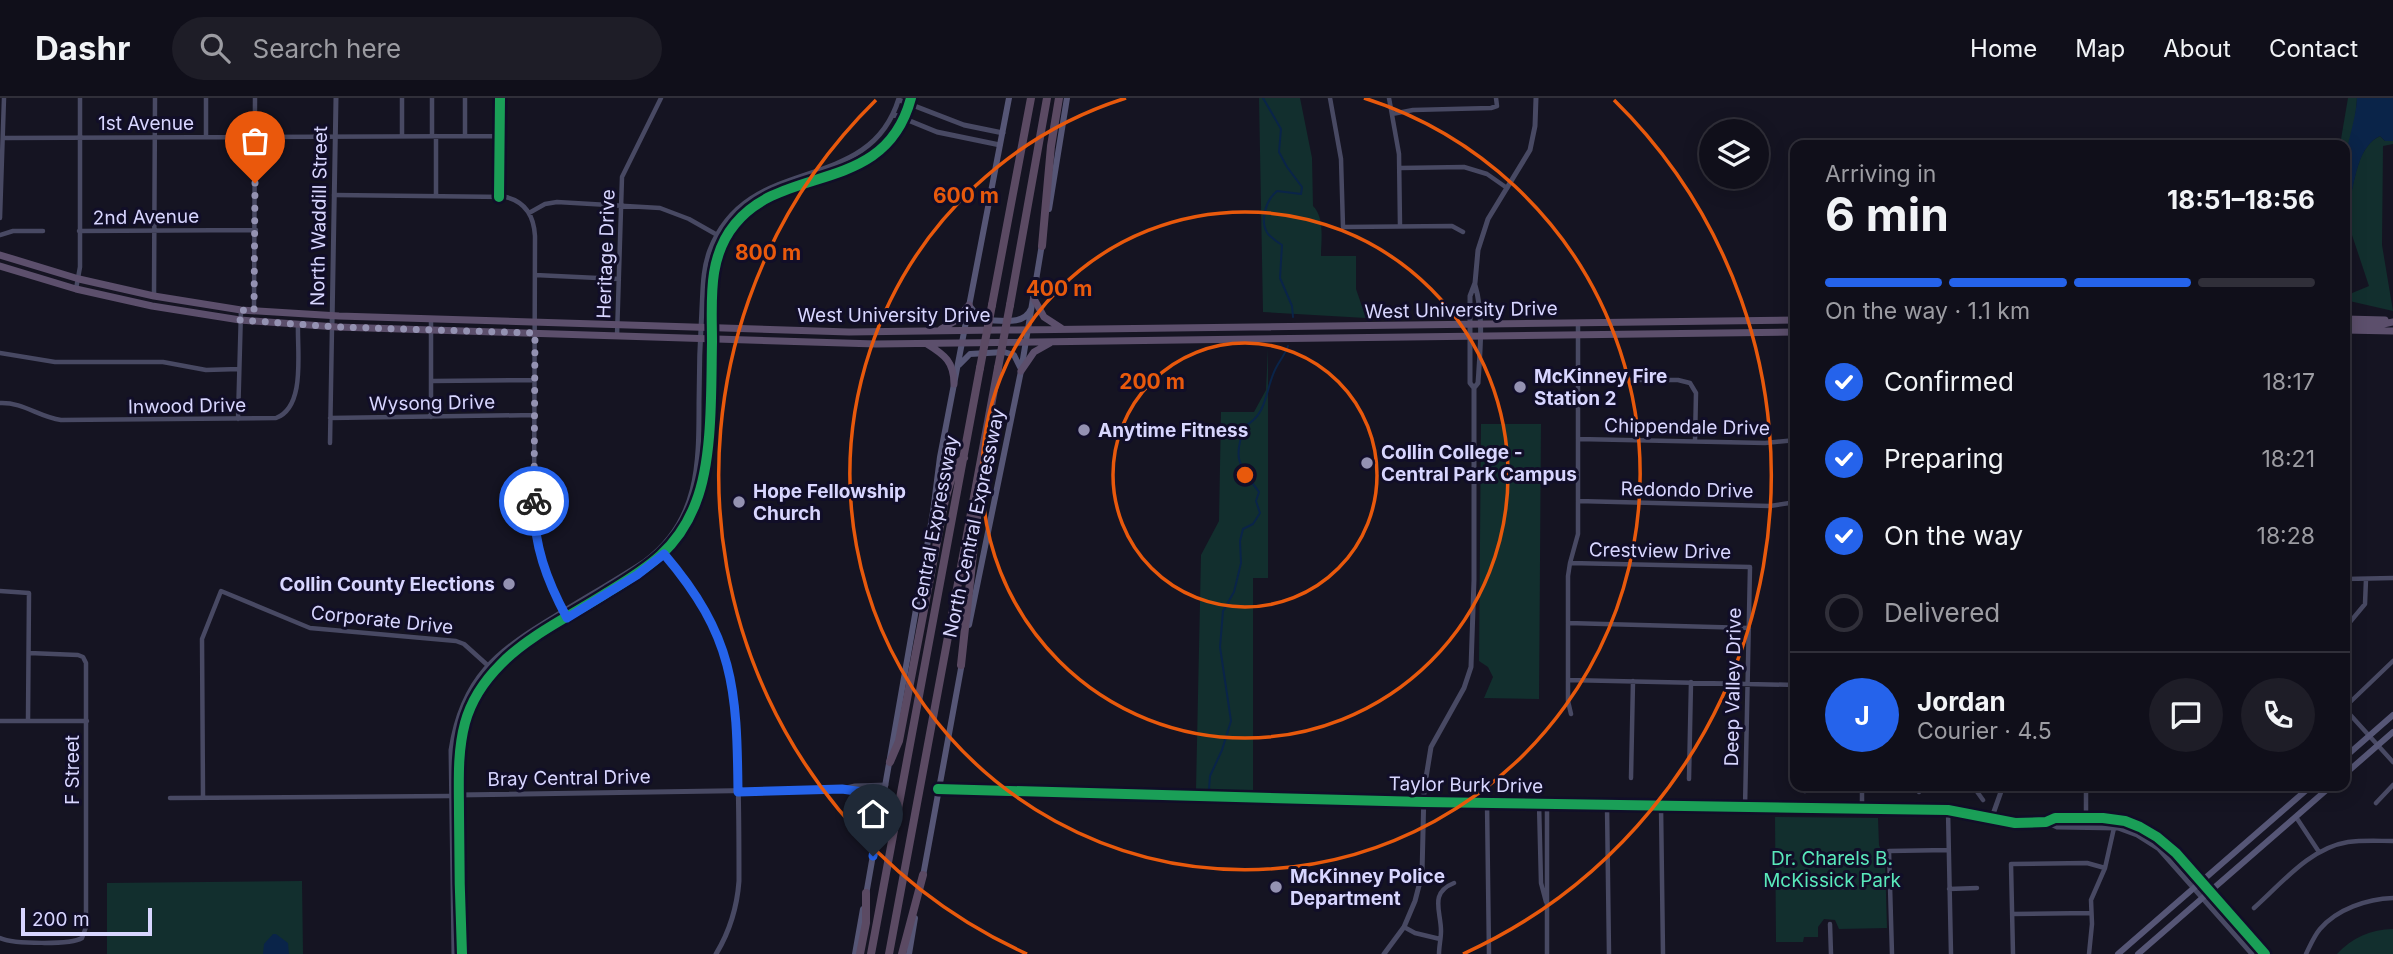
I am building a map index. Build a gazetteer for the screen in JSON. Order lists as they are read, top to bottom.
{
  "streets": {
    "highway": ["West University Drive", "Central Expressway"],
    "main road": ["North Central Expressway"],
    "street": [
      "1st Avenue",
      "North Waddill Street",
      "2nd Avenue",
      "Heritage Drive",
      "Wysong Drive",
      "Inwood Drive",
      "Chippendale Drive",
      "Redondo Drive",
      "Crestview Drive",
      "Corporate Drive",
      "Deep Valley Drive",
      "F Street",
      "Bray Central Drive",
      "Taylor Burk Drive"
    ]
  },
  "crossings": [
    ["1st Avenue", "North Waddill Street"],
    ["North Waddill Street", "West University Drive"],
    ["North Waddill Street", "Wysong Drive"],
    ["Heritage Drive", "West University Drive"],
    ["West University Drive", "Inwood Drive"],
    ["West University Drive", "North Central Expressway"],
    ["North Central Expressway", "Bray Central Drive"],
    ["North Central Expressway", "Taylor Burk Drive"],
    ["Crestview Drive", "Deep Valley Drive"],
    ["Corporate Drive", "Bray Central Drive"],
    ["Deep Valley Drive", "Taylor Burk Drive"]
  ],
  "parks": ["Dr. Charels B. McKissick Park"],
  "places": [
    "McKinney Fire Station 2",
    "Anytime Fitness",
    "Collin College - Central Park Campus",
    "Hope Fellowship Church",
    "Collin County Elections",
    "McKinney Police Department"
  ],
  "scale_bar": "200 m",
  "page": {
    "header": "Dashr",
    "search": "Search here",
    "nav": [
      "Home",
      "Map",
      "About",
      "Contact"
    ],
    "heading": ["6 min", "Arriving in", "18:51–18:56"],
    "panel": ["Jordan", "Courier · 4.5"],
    "bar": "On the way · 1.1 km",
    "list": [
      ["Confirmed", "18:17"],
      ["Preparing", "18:21"],
      ["On the way", "18:28"],
      "Delivered"
    ],
    "round": "J",
    "scale": "200 m"
  },
  "rings": [
    "600 m",
    "800 m",
    "400 m",
    "200 m"
  ]
}
